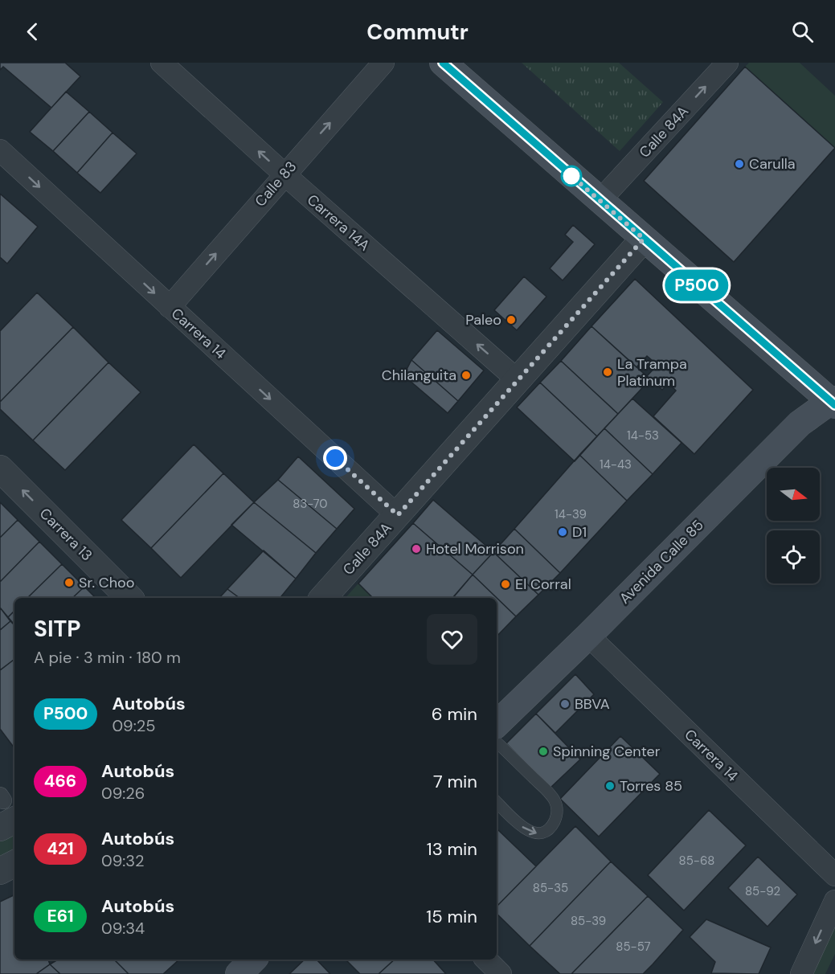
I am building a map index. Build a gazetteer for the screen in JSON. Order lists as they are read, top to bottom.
{
  "streets": {
    "main road": ["Avenida Calle 85"],
    "street": [
      "Calle 84A",
      "Calle 83",
      "Carrera 14A",
      "Carrera 14",
      "Carrera 13"
    ]
  },
  "crossings": [
    ["Calle 84A", "Carrera 14A"],
    ["Calle 84A", "Carrera 14"],
    ["Calle 83", "Carrera 14A"],
    ["Calle 83", "Carrera 14"],
    ["Carrera 14", "Avenida Calle 85"]
  ],
  "one_way": [
    "Calle 83",
    "Carrera 14A",
    "Carrera 14",
    "Carrera 13"
  ],
  "places": [
    "Carulla",
    "Paleo",
    "La Trampa Platinum",
    "Chilanguita",
    "D1",
    "Hotel Morrison",
    "Sr. Choo",
    "El Corral",
    "BBVA",
    "Spinning Center",
    "Torres 85"
  ],
  "lines": ["bus line P500"],
  "house_numbers": [
    "14-53",
    "14-43",
    "83-70",
    "14-39",
    "85-68",
    "85-35",
    "85-92",
    "85-39",
    "85-57"
  ],
  "north": "right",
  "page": {
    "header": "Commutr",
    "on_map": "P500",
    "heading": ["SITP", "A pie · 3 min · 180 m"],
    "list": [
      {
        "mark": "P500",
        "name": "Autobús",
        "note": "09:25",
        "value": "6 min"
      },
      {
        "mark": "466",
        "name": "Autobús",
        "note": "09:26",
        "value": "7 min"
      },
      {
        "mark": "421",
        "name": "Autobús",
        "note": "09:32",
        "value": "13 min"
      },
      {
        "mark": "E61",
        "name": "Autobús",
        "note": "09:34",
        "value": "15 min"
      }
    ]
  }
}
